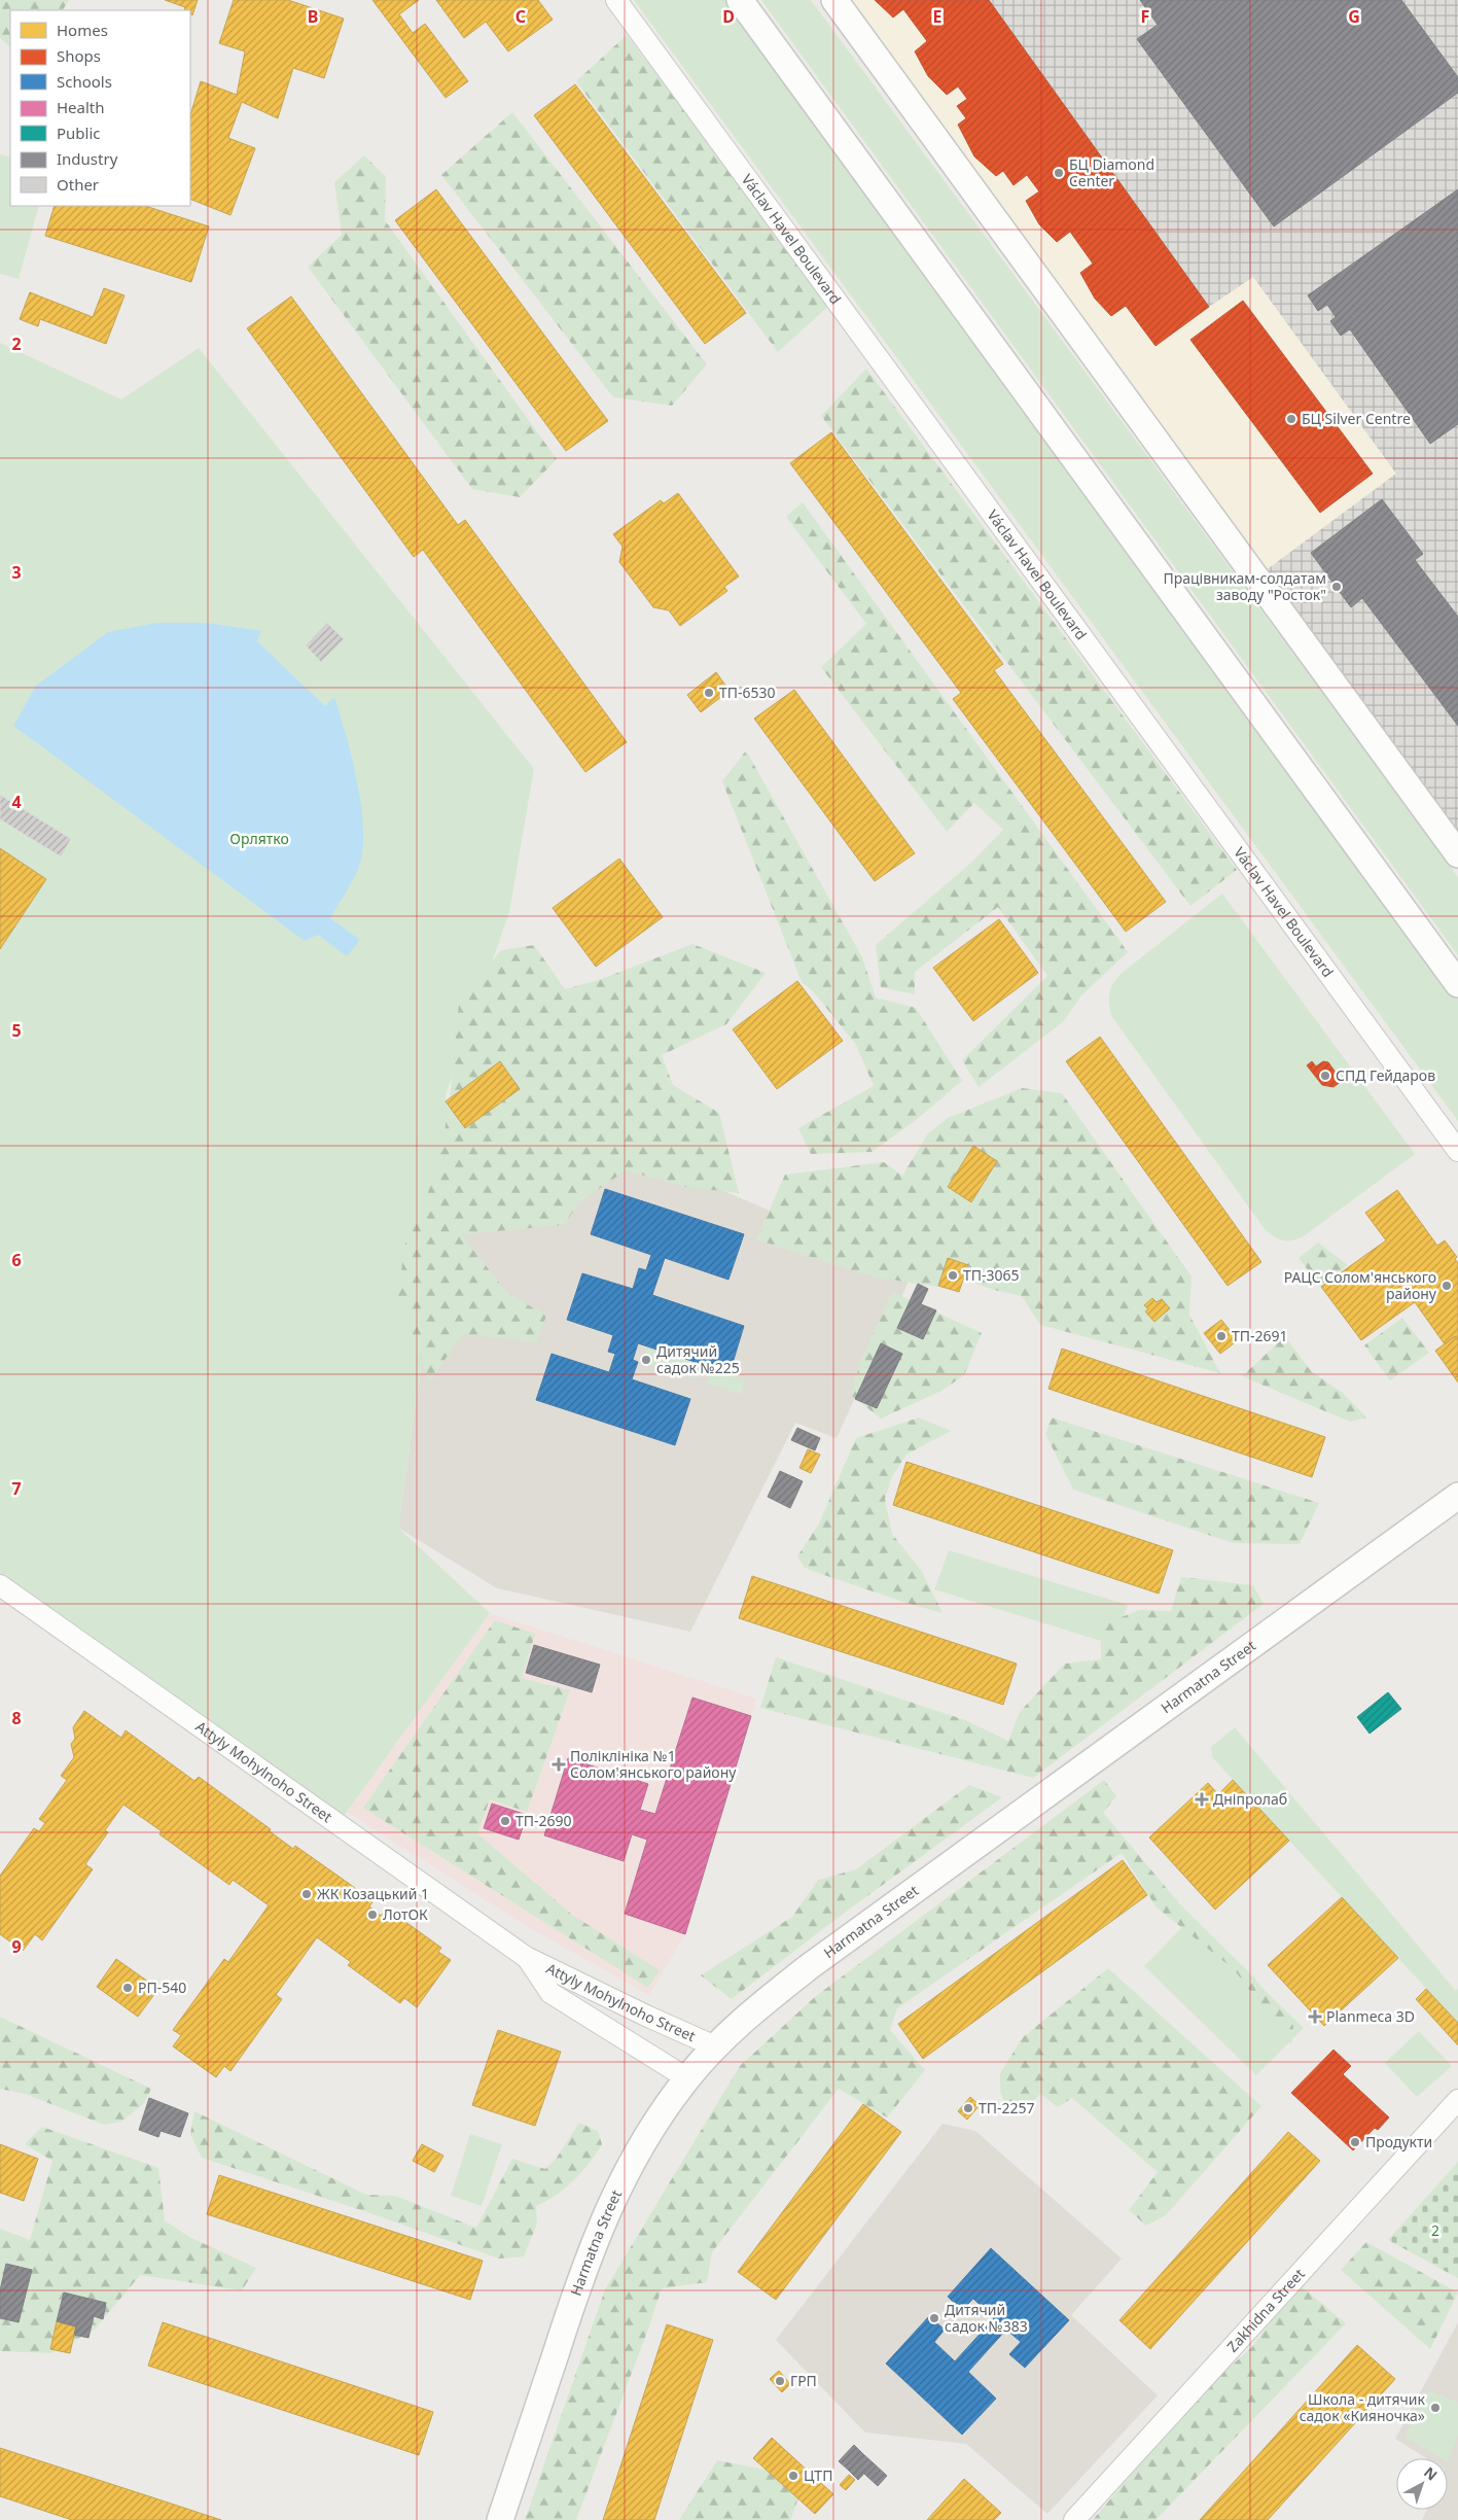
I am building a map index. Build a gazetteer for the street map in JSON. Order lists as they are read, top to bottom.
{
  "streets": {
    "street": [
      "Václav Havel Boulevard",
      "Harmatna Street",
      "Attyly Mohylnoho Street",
      "Zakhidna Street"
    ]
  },
  "crossings": [
    ["Harmatna Street", "Attyly Mohylnoho Street"]
  ],
  "parks": ["Орлятко", "2"],
  "places": {
    "other": [
      "БЦ Diamond Center",
      "БЦ Silver Centre",
      "Працівникам-солдатам заводу \"Росток\"",
      "ТП-6530",
      "СПД Гейдаров",
      "ТП-3065",
      "РАЦС Солом'янського району",
      "ТП-2691",
      "Дитячий садок №225",
      "ТП-2690",
      "ЖК Козацький 1",
      "ЛотОК",
      "РП-540",
      "ТП-2257",
      "Продукти",
      "Дитячий садок №383",
      "ГРП",
      "Школа - дитячик садок «Кияночка»",
      "ЦТП"
    ],
    "health": ["Поліклініка №1 Солом'янського району", "Дніпролаб", "Planmeca 3D"]
  },
  "legend": [
    "Homes",
    "Shops",
    "Schools",
    "Health",
    "Public",
    "Industry",
    "Other"
  ],
  "north": "top right",
  "grid": {
    "columns": [
      "B",
      "C",
      "D",
      "E",
      "F",
      "G"
    ],
    "rows": [
      "2",
      "3",
      "4",
      "5",
      "6",
      "7",
      "8",
      "9"
    ]
  }
}
